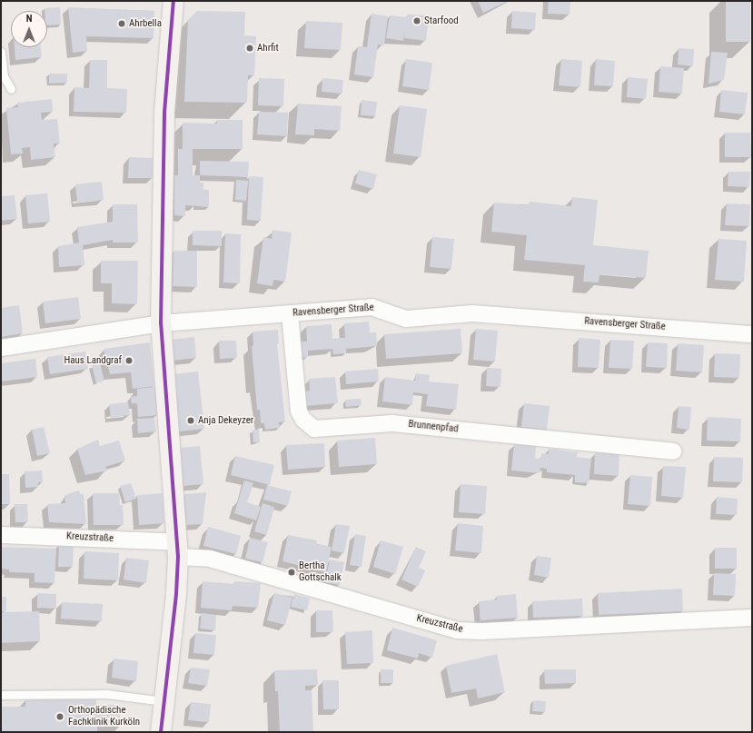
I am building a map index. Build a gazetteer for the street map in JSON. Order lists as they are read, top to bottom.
{
  "streets": {
    "street": ["Ravensberger Straße", "Brunnenpfad", "Kreuzstraße"]
  },
  "crossings": [
    ["Ravensberger Straße", "Brunnenpfad"]
  ],
  "places": [
    "Starfood",
    "Ahrbella",
    "Ahrfit",
    "Haus Landgraf",
    "Anja Dekeyzer",
    "Bertha Gottschalk",
    "Orthopädische Fachklinik Kurköln"
  ],
  "north": "top"
}
